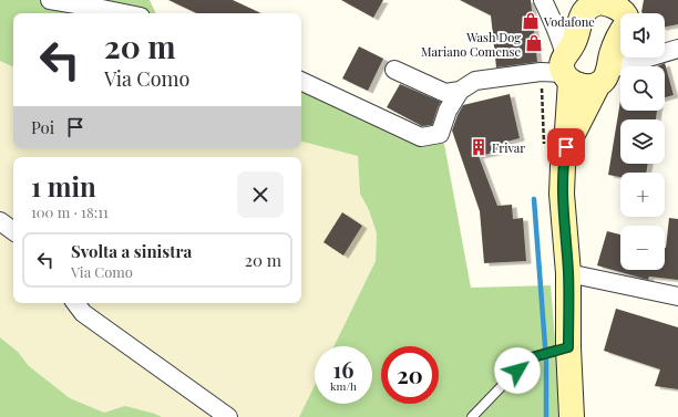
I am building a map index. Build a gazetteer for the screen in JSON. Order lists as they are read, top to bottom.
{
  "places": {
    "shop": ["Vodafone", "Wash Dog Mariano Comense"],
    "building": ["Frivar"]
  },
  "page": {
    "map_buttons": ["+", "−"],
    "turn": ["20 m", "Via Como"],
    "then": "Poi",
    "heading": ["1 min", "100 m · 18:11"],
    "list": [
      {
        "name": "Svolta a sinistra",
        "note": "Via Como",
        "value": "20 m"
      }
    ],
    "speed": "16 km/h",
    "limit": "20"
  }
}
